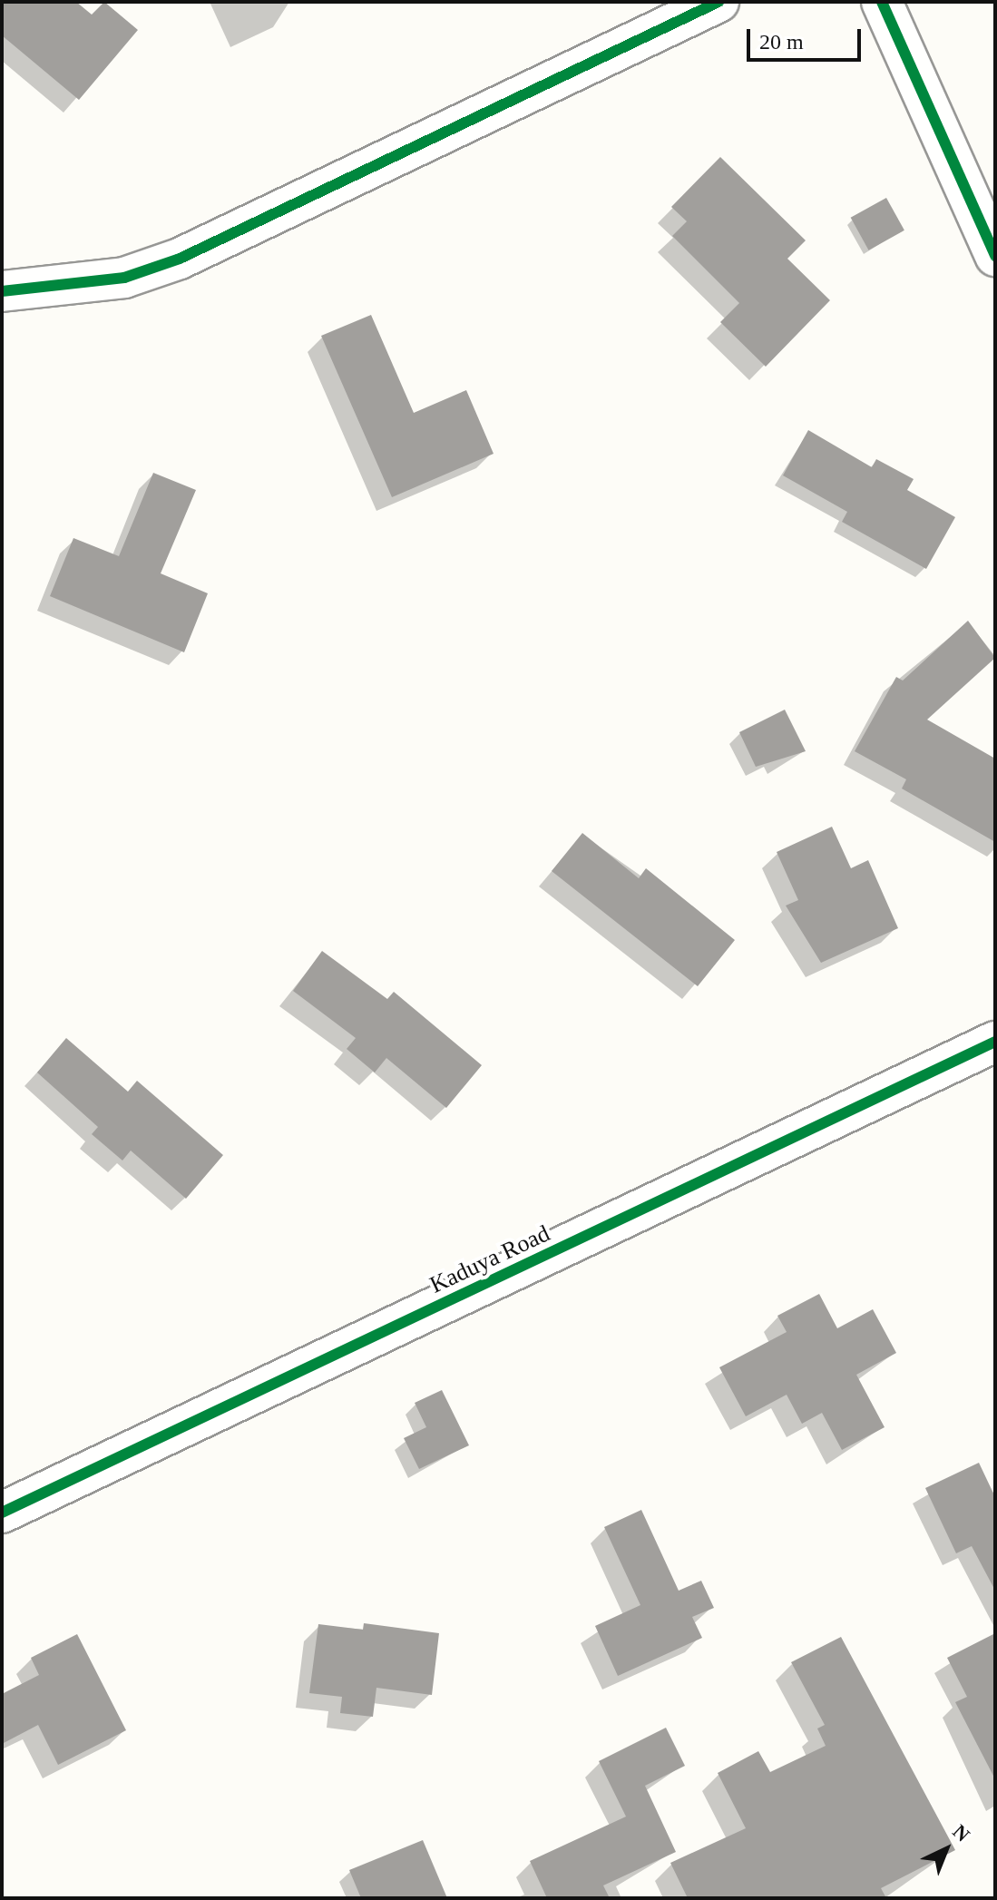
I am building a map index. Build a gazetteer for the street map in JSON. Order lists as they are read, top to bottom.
{
  "streets": {
    "street": ["Kaduya Road"]
  },
  "scale_bar": "20 m",
  "north": "top right"
}
